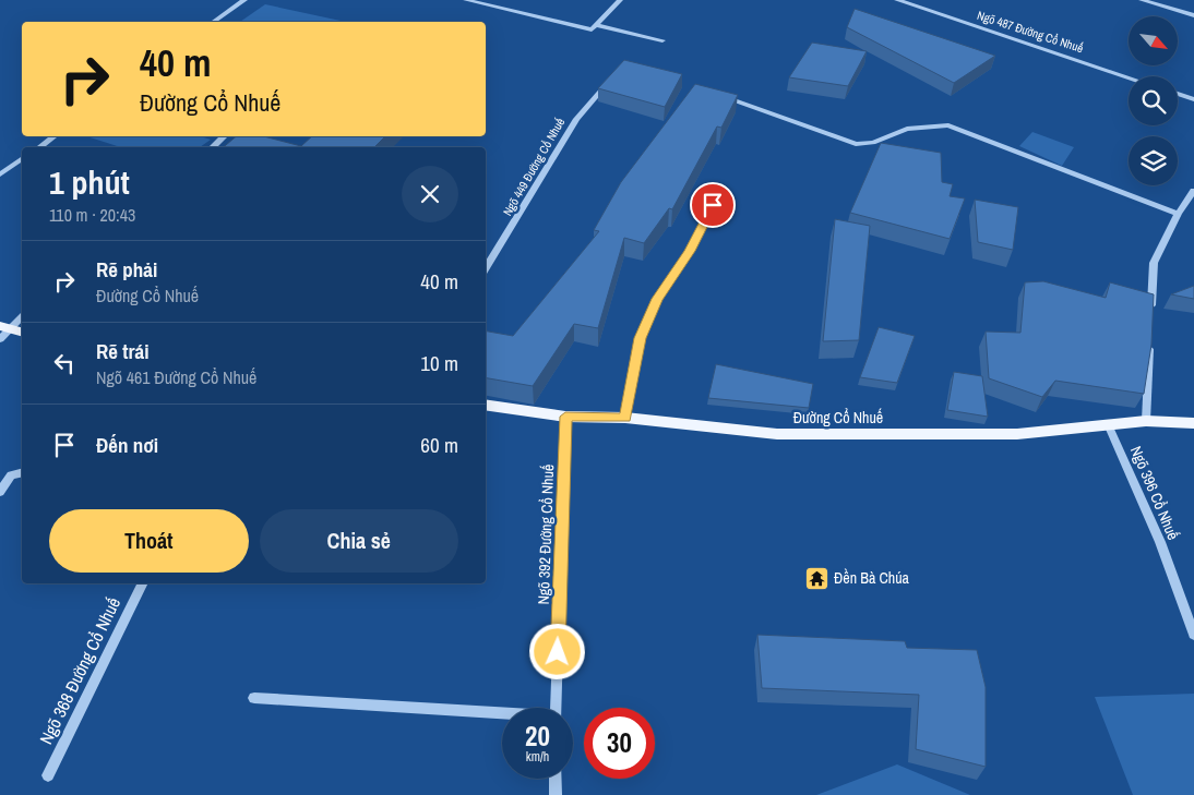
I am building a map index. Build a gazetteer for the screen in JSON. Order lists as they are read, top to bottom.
{
  "streets": {
    "main road": ["Đường Cổ Nhuế"],
    "street": [
      "Ngõ 487 Đường Cổ Nhuế",
      "Ngõ 449 Đường Cổ Nhuế",
      "Ngõ 396 Cổ Nhuế",
      "Ngõ 392 Đường Cổ Nhuế",
      "Ngõ 368 Đường Cổ Nhuế"
    ]
  },
  "crossings": [
    ["Đường Cổ Nhuế", "Ngõ 396 Cổ Nhuế"],
    ["Đường Cổ Nhuế", "Ngõ 392 Đường Cổ Nhuế"]
  ],
  "places": {
    "temple": ["Đền Bà Chúa"]
  },
  "north": "bottom right",
  "page": {
    "turn": ["40 m", "Đường Cổ Nhuế"],
    "heading": ["1 phút", "110 m · 20:43"],
    "list": [
      {
        "name": "Rẽ phải",
        "note": "Đường Cổ Nhuế",
        "value": "40 m"
      },
      {
        "name": "Rẽ trái",
        "note": "Ngõ 461 Đường Cổ Nhuế",
        "value": "10 m"
      },
      {
        "name": "Đến nơi",
        "value": "60 m"
      }
    ],
    "buttons": ["Thoát", "Chia sẻ"],
    "speed": "20 km/h",
    "limit": "30"
  }
}
